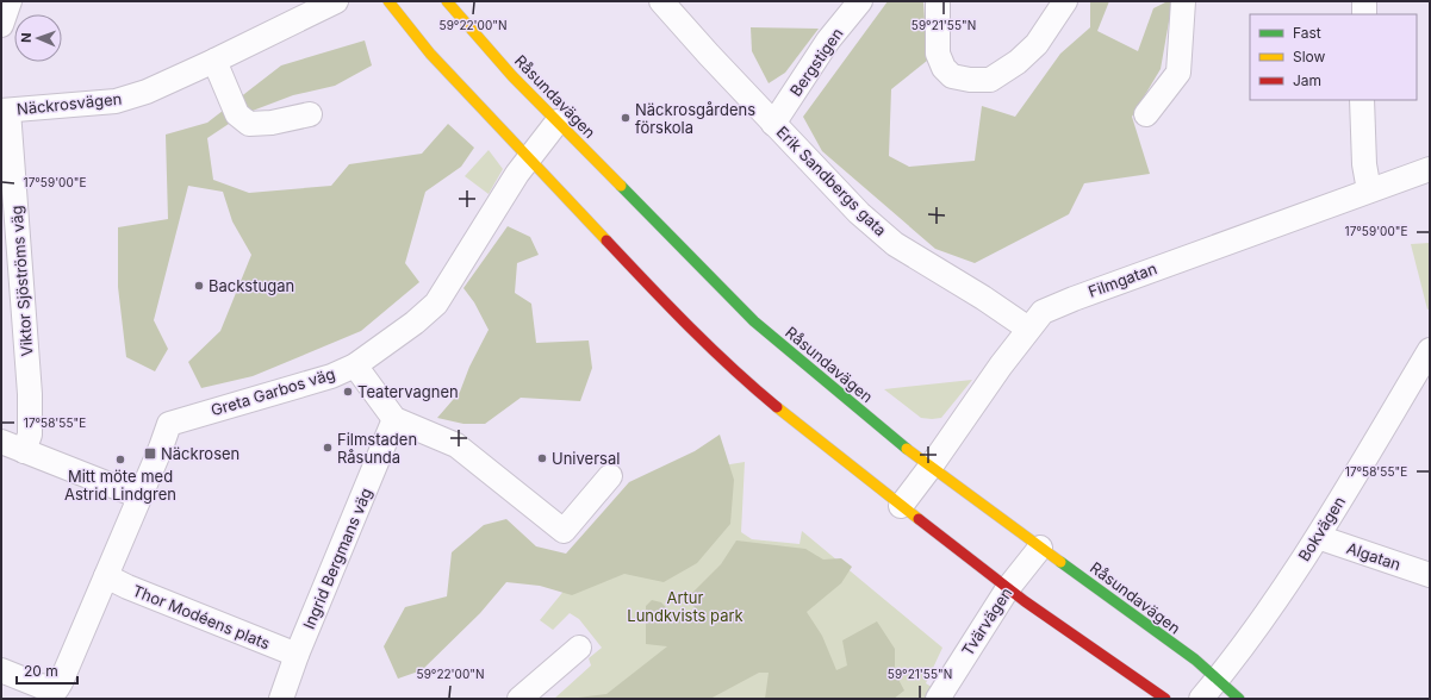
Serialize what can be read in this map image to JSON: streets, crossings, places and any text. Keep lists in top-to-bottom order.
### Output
{
  "streets": {
    "street": [
      "Bergstigen",
      "Råsundavägen",
      "Näckrosvägen",
      "Erik Sandbergs gata",
      "Filmgatan",
      "Viktor Sjöströms väg",
      "Greta Garbos väg",
      "Bokvägen",
      "Algatan",
      "Ingrid Bergmans väg",
      "Thor Modéens plats",
      "Tvärvägen"
    ]
  },
  "crossings": [
    ["Bergstigen", "Erik Sandbergs gata"],
    ["Råsundavägen", "Filmgatan"],
    ["Råsundavägen", "Greta Garbos väg"],
    ["Råsundavägen", "Bokvägen"],
    ["Råsundavägen", "Tvärvägen"],
    ["Näckrosvägen", "Viktor Sjöströms väg"],
    ["Erik Sandbergs gata", "Filmgatan"],
    ["Greta Garbos väg", "Thor Modéens plats"],
    ["Bokvägen", "Algatan"],
    ["Ingrid Bergmans väg", "Thor Modéens plats"]
  ],
  "parks": ["Artur Lundkvists park"],
  "places": {
    "other": [
      "Näckrosgårdens förskola",
      "Backstugan",
      "Teatervagnen",
      "Filmstaden Råsunda",
      "Universal",
      "Mitt möte med Astrid Lindgren"
    ],
    "transit": ["Näckrosen"]
  },
  "legend": ["Fast", "Slow", "Jam"],
  "scale_bar": "20 m",
  "north": "left",
  "coordinates": [
    "59°22'00\"N",
    "59°21'55\"N",
    "17°59'00\"E",
    "17°58'55\"E"
  ]
}
